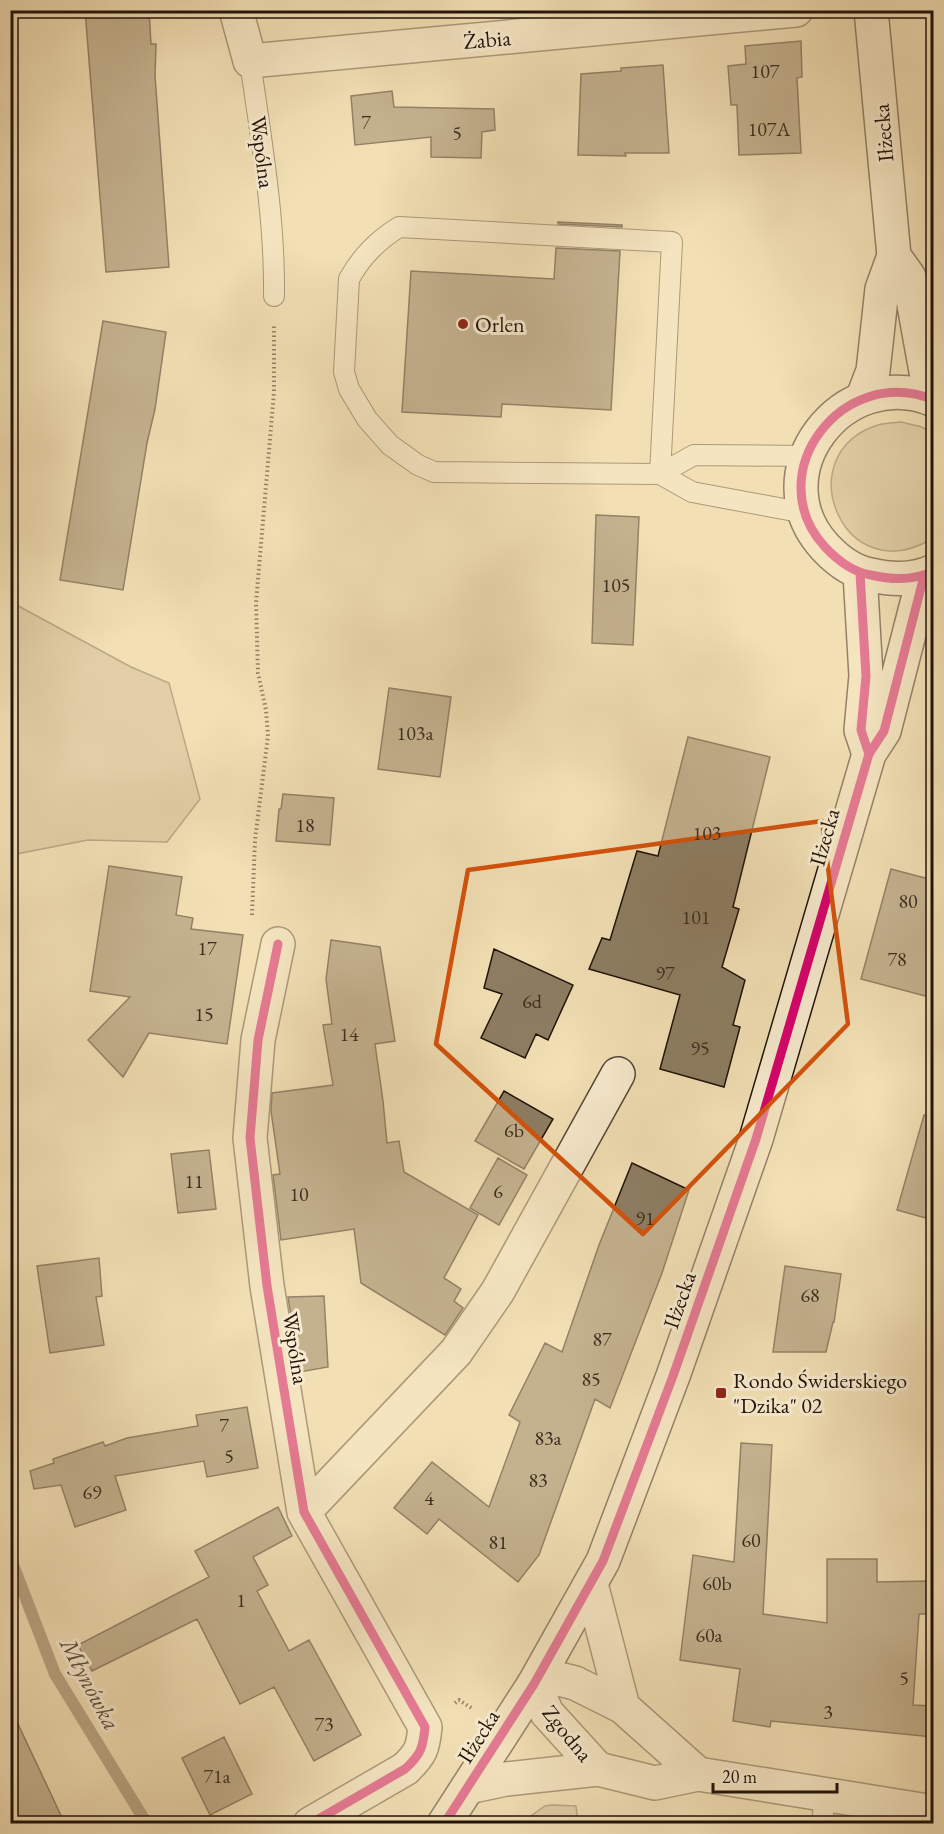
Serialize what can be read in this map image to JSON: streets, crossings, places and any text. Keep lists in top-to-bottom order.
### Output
{
  "streets": {
    "street": [
      "Żabia",
      "Iłżecka",
      "Wspólna",
      "Zgodna"
    ]
  },
  "crossings": [
    ["Żabia", "Wspólna"],
    ["Iłżecka", "Wspólna"],
    ["Iłżecka", "Zgodna"]
  ],
  "water": ["Młynówka"],
  "places": {
    "other": ["Orlen"],
    "transit": ["Rondo Świderskiego \"Dzika\" 02"]
  },
  "house_numbers": [
    "107",
    "7",
    "107A",
    "5",
    "105",
    "103a",
    "18",
    "103",
    "80",
    "101",
    "17",
    "78",
    "97",
    "6d",
    "15",
    "14",
    "95",
    "6b",
    "11",
    "6",
    "10",
    "91",
    "68",
    "87",
    "85",
    "7",
    "83a",
    "5",
    "83",
    "69",
    "4",
    "60",
    "81",
    "60b",
    "1",
    "60a",
    "5",
    "3",
    "73",
    "71a"
  ],
  "scale_bar": "20 m"
}
